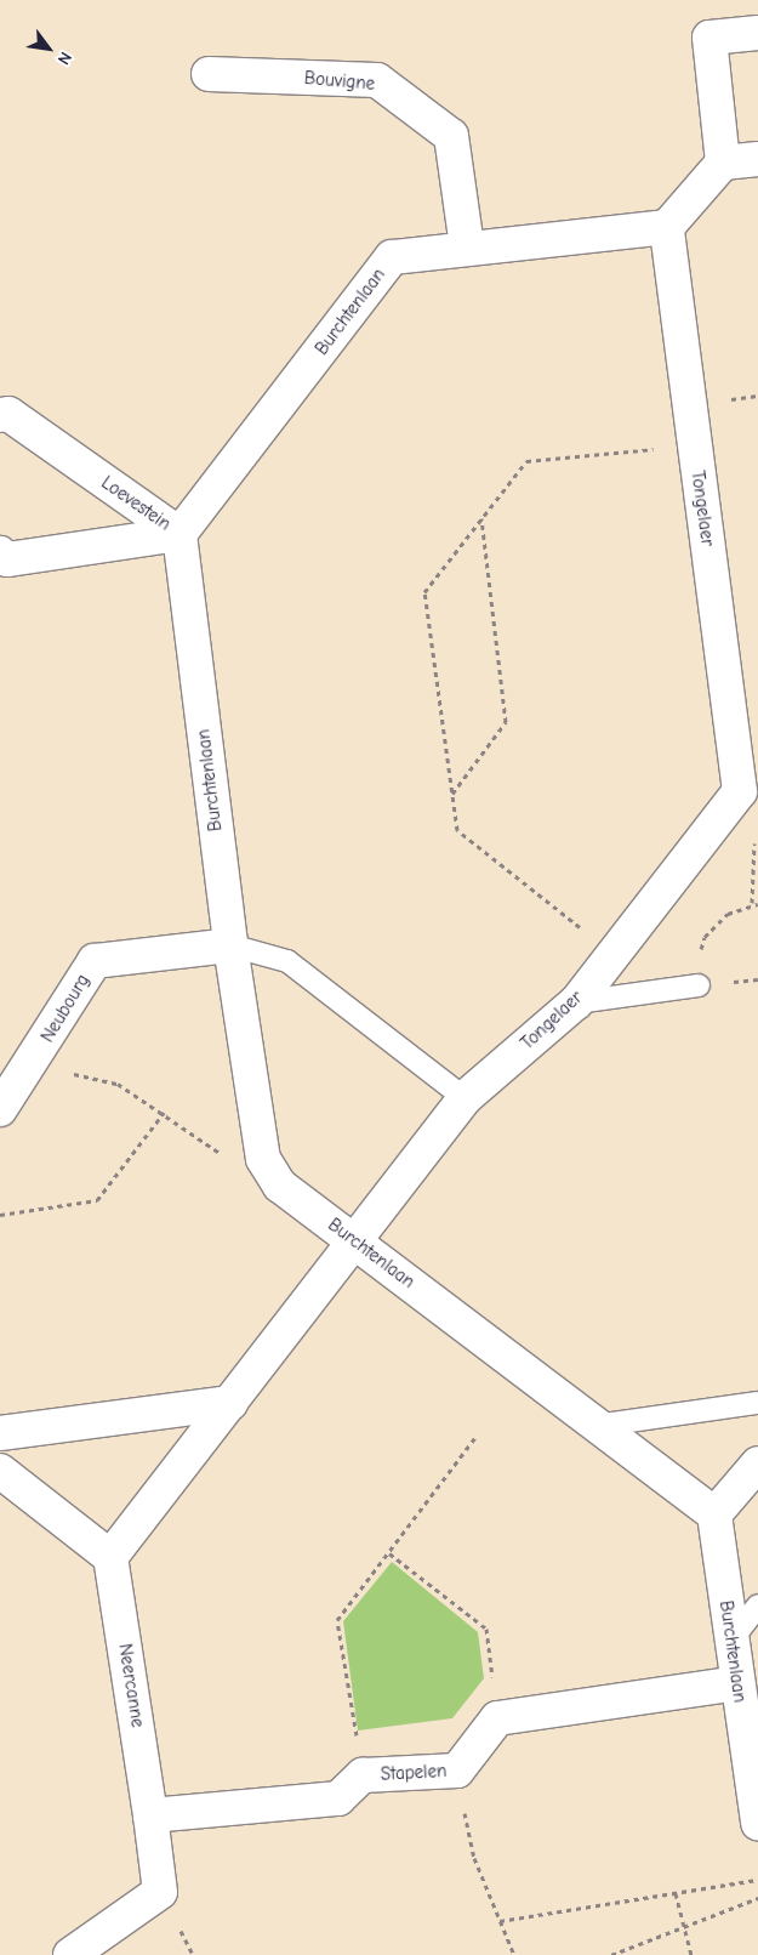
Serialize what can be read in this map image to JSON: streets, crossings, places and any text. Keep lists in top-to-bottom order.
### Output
{
  "streets": {
    "street": [
      "Bouvigne",
      "Burchtenlaan",
      "Loevestein",
      "Tongelaer",
      "Neubourg",
      "Neercanne",
      "Stapelen"
    ]
  },
  "crossings": [
    ["Bouvigne", "Burchtenlaan"],
    ["Burchtenlaan", "Loevestein"],
    ["Burchtenlaan", "Tongelaer"],
    ["Burchtenlaan", "Neubourg"],
    ["Neercanne", "Stapelen"]
  ],
  "north": "bottom right"
}
